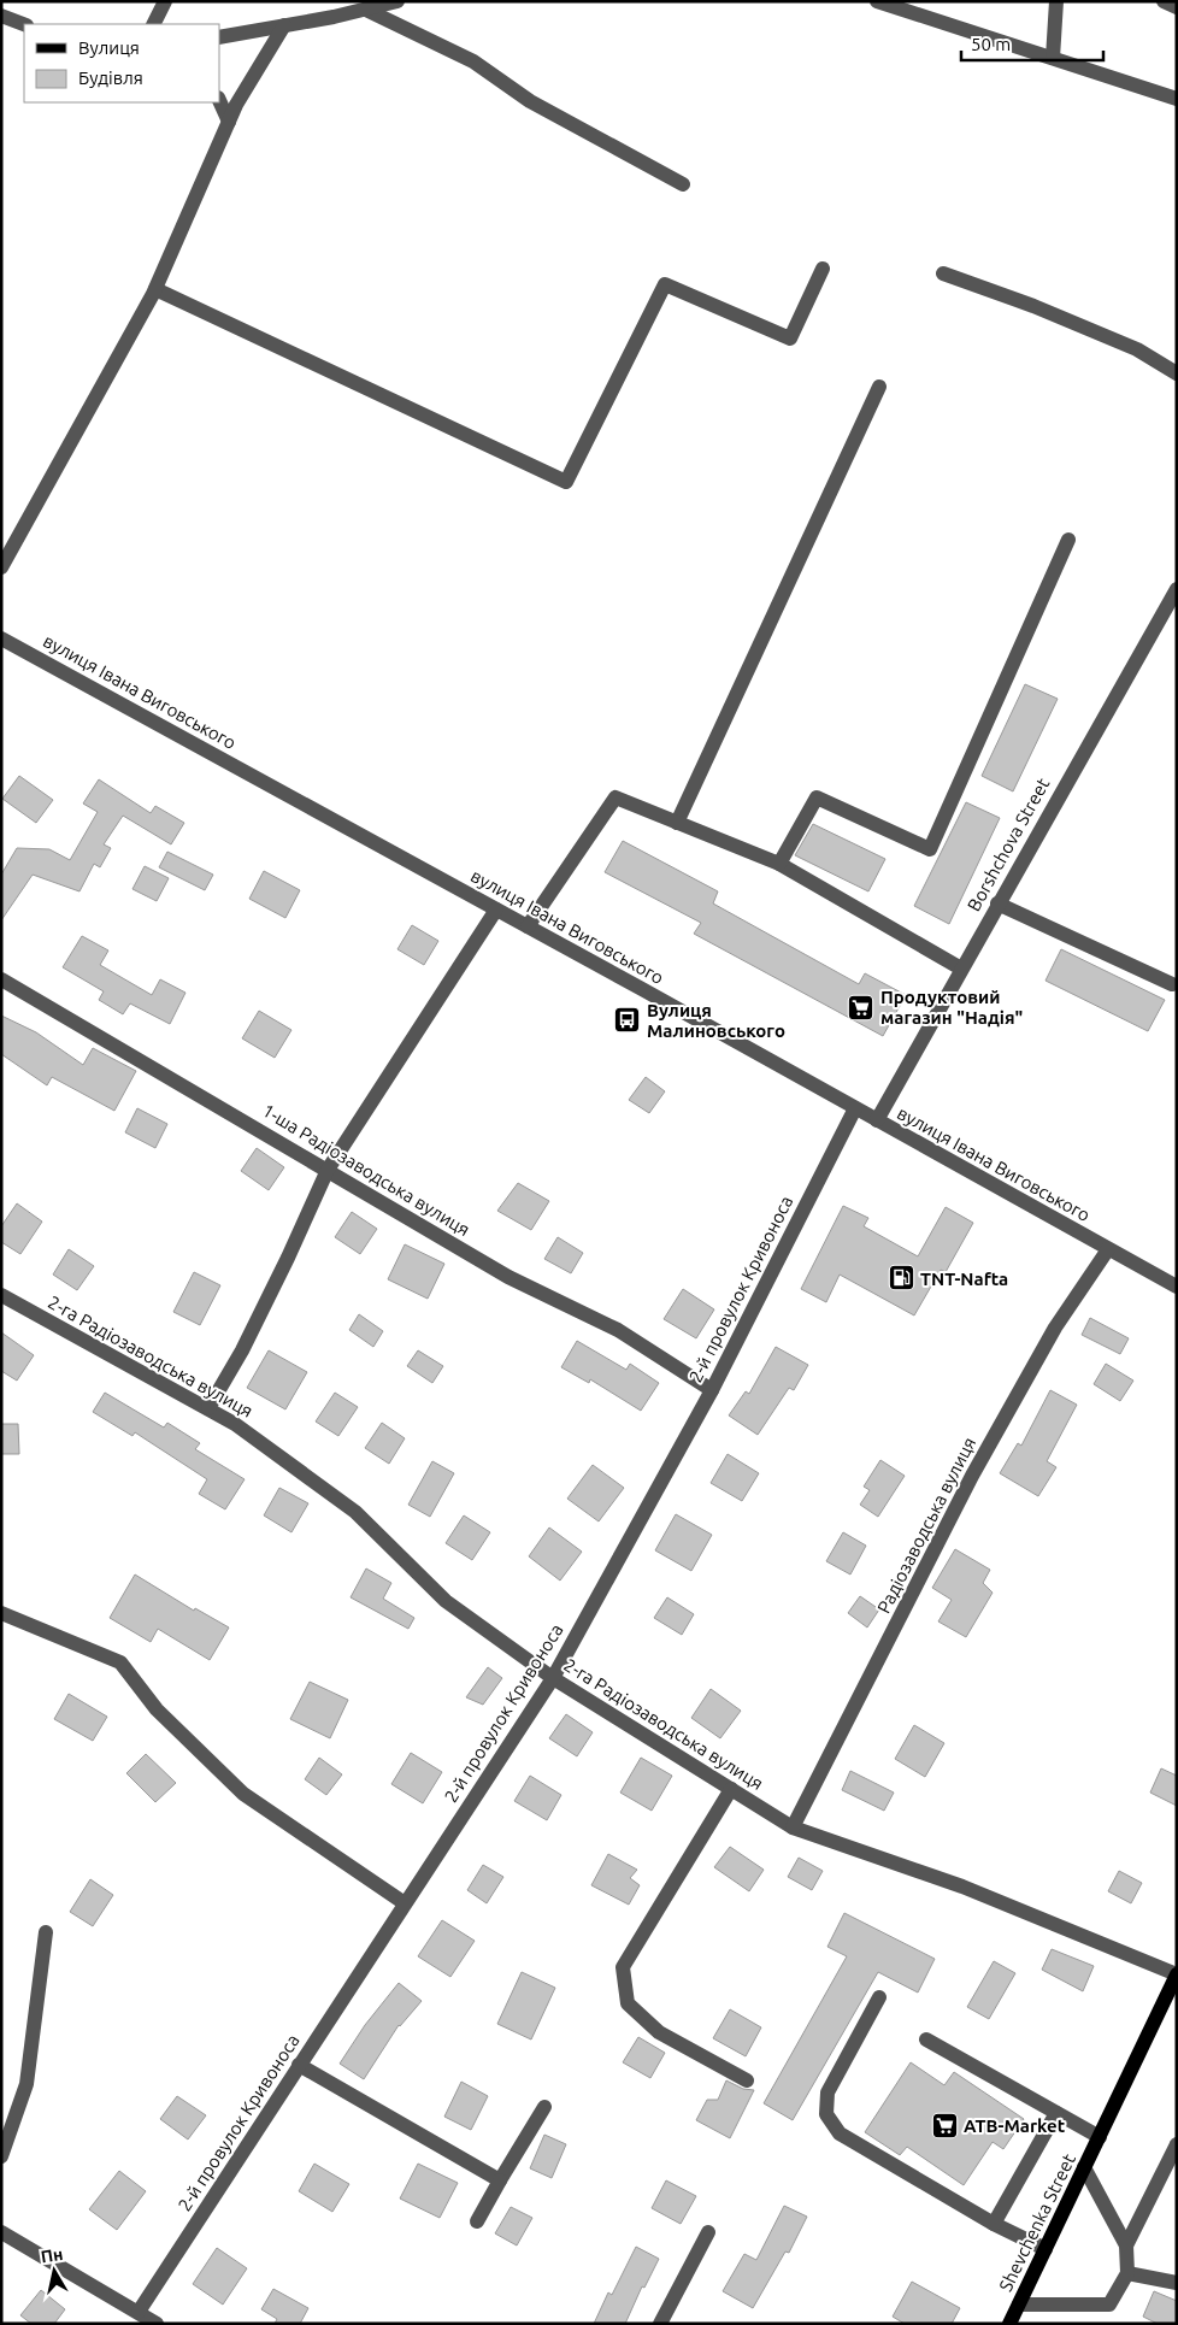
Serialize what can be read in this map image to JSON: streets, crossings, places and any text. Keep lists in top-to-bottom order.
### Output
{
  "streets": {
    "main road": ["Shevchenka Street"],
    "street": [
      "вулиця Івана Виговського",
      "Borshchova Street",
      "1-ша Радіозаводська вулиця",
      "2-й провулок Кривоноса",
      "2-га Радіозаводська вулиця",
      "Радіозаводська вулиця"
    ]
  },
  "crossings": [
    ["вулиця Івана Виговського", "Borshchova Street"],
    ["вулиця Івана Виговського", "2-й провулок Кривоноса"],
    ["вулиця Івана Виговського", "Радіозаводська вулиця"],
    ["1-ша Радіозаводська вулиця", "2-й провулок Кривоноса"],
    ["2-й провулок Кривоноса", "2-га Радіозаводська вулиця"],
    ["2-га Радіозаводська вулиця", "Радіозаводська вулиця"],
    ["2-га Радіозаводська вулиця", "Shevchenka Street"]
  ],
  "places": {
    "supermarket": ["Продуктовий магазин \"Надія\"", "ATB-Market"],
    "bus stop": ["Вулиця Малиновського"],
    "fuel station": ["TNT-Nafta"]
  },
  "legend": ["Вулиця", "Будівля"],
  "scale_bar": "50 m",
  "north": "top"
}
